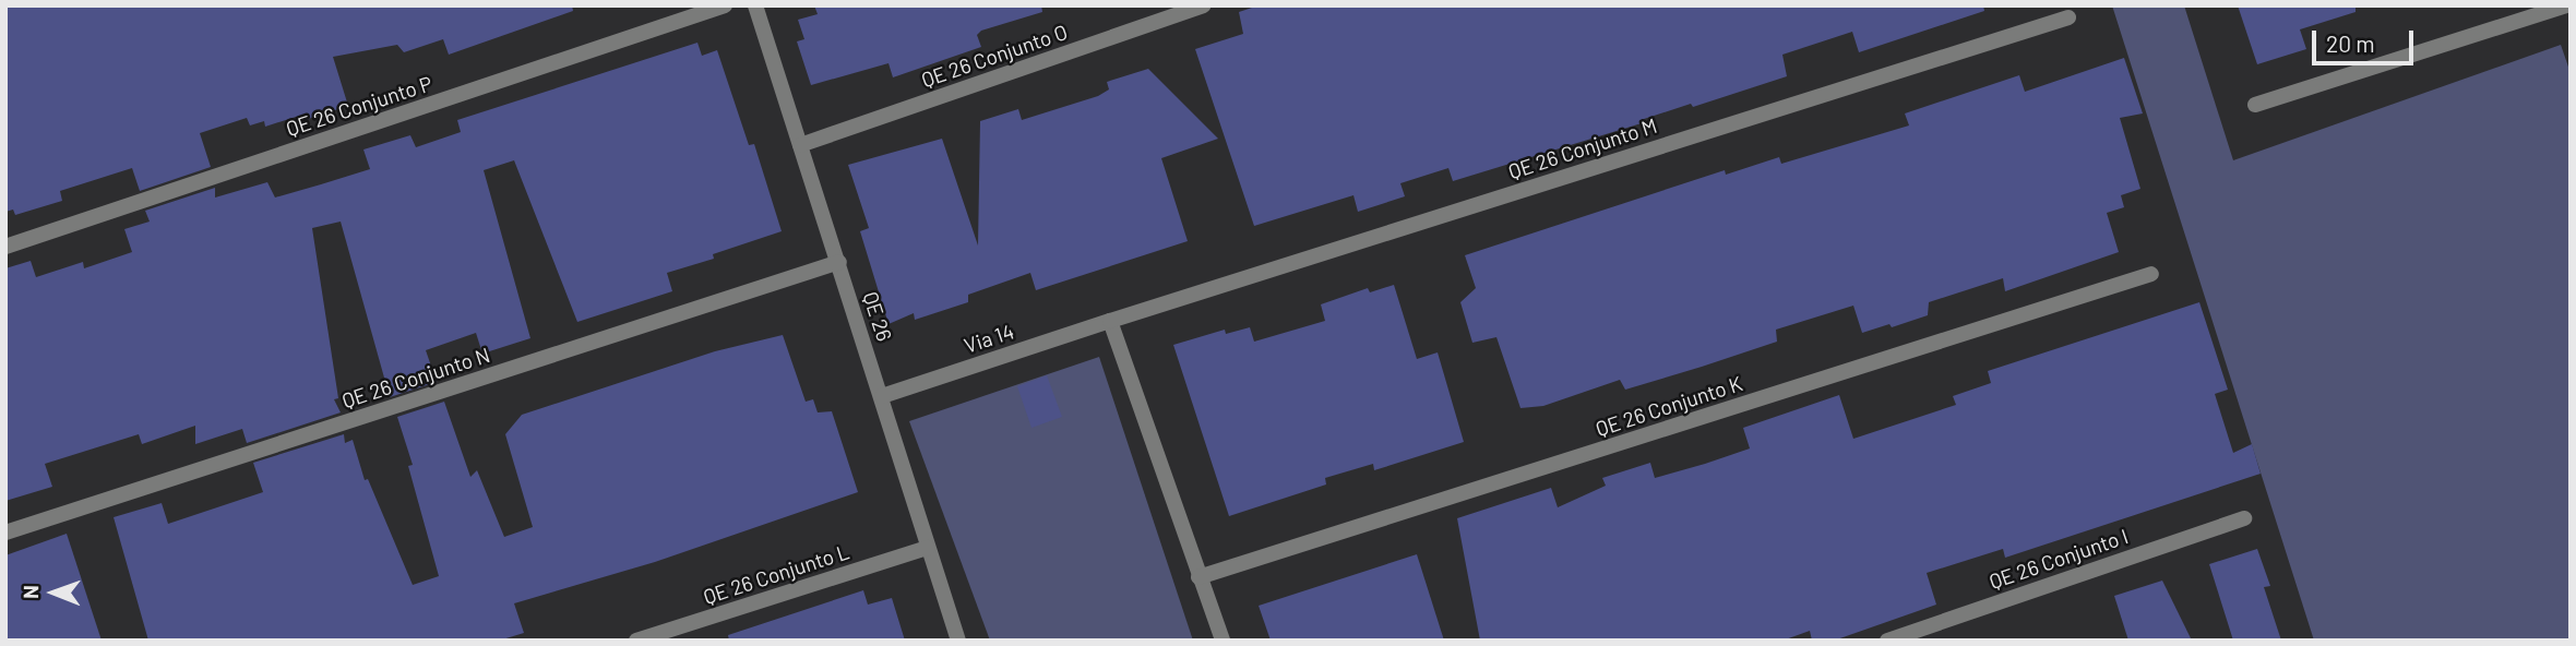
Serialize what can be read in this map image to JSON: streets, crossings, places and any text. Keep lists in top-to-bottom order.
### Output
{
  "streets": {
    "street": [
      "QE 26 Conjunto O",
      "QE 26 Conjunto P",
      "QE 26 Conjunto M",
      "QE 26",
      "Via 14",
      "QE 26 Conjunto N",
      "QE 26 Conjunto K",
      "QE 26 Conjunto I",
      "QE 26 Conjunto L"
    ]
  },
  "crossings": [
    ["QE 26 Conjunto O", "QE 26"],
    ["QE 26 Conjunto M", "Via 14"],
    ["QE 26", "Via 14"],
    ["QE 26", "QE 26 Conjunto N"],
    ["QE 26", "QE 26 Conjunto L"]
  ],
  "scale_bar": "20 m",
  "north": "left"
}
